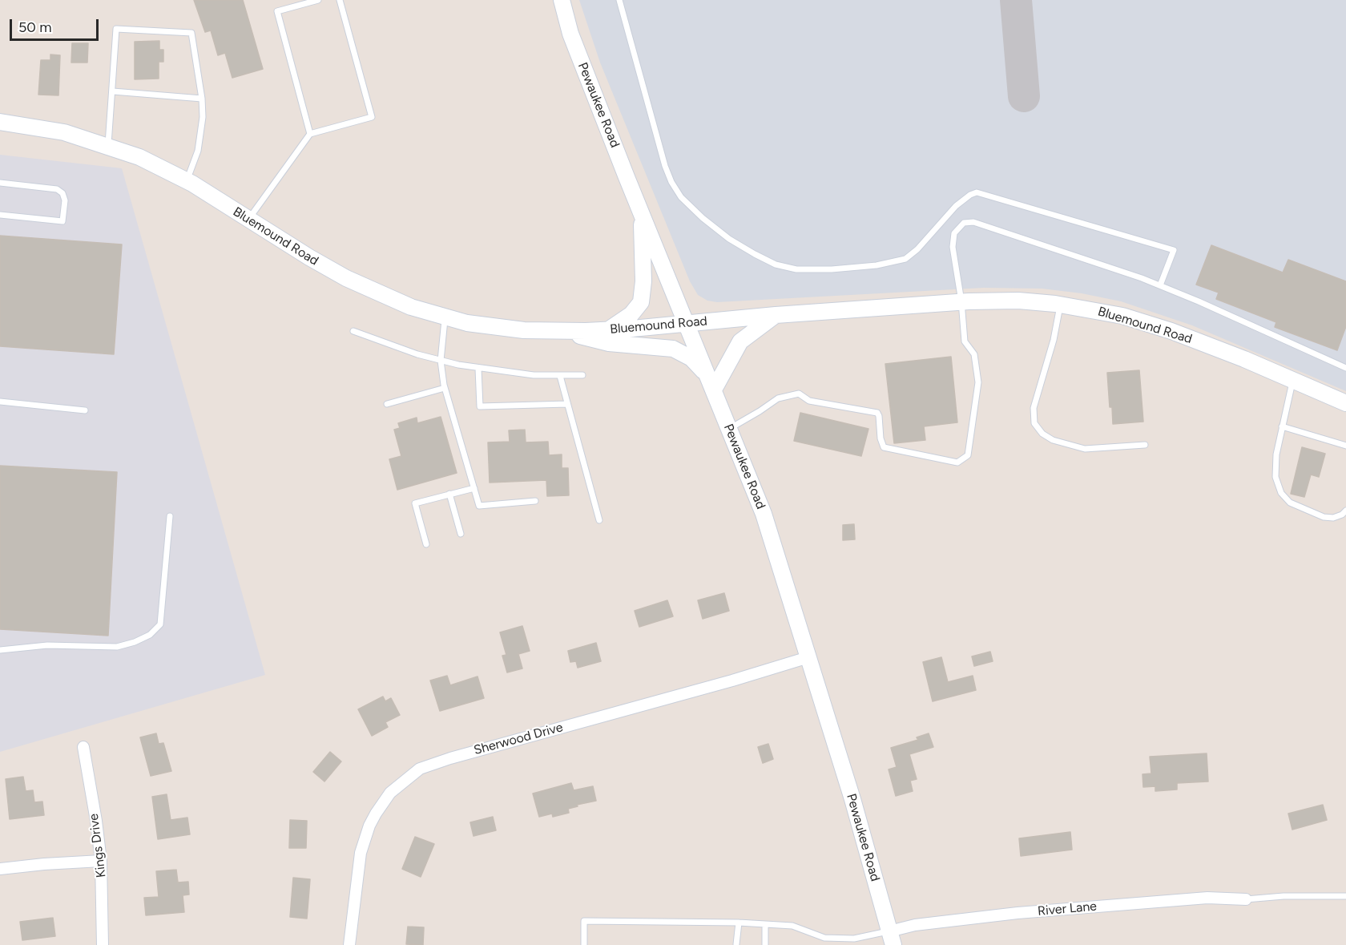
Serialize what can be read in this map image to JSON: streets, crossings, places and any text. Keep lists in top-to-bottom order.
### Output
{
  "streets": {
    "main road": ["Pewaukee Road", "Bluemound Road"],
    "street": ["Sherwood Drive", "Kings Drive", "River Lane"]
  },
  "crossings": [
    ["Pewaukee Road", "Bluemound Road"],
    ["Pewaukee Road", "Sherwood Drive"],
    ["Pewaukee Road", "River Lane"]
  ],
  "scale_bar": "50 m"
}
